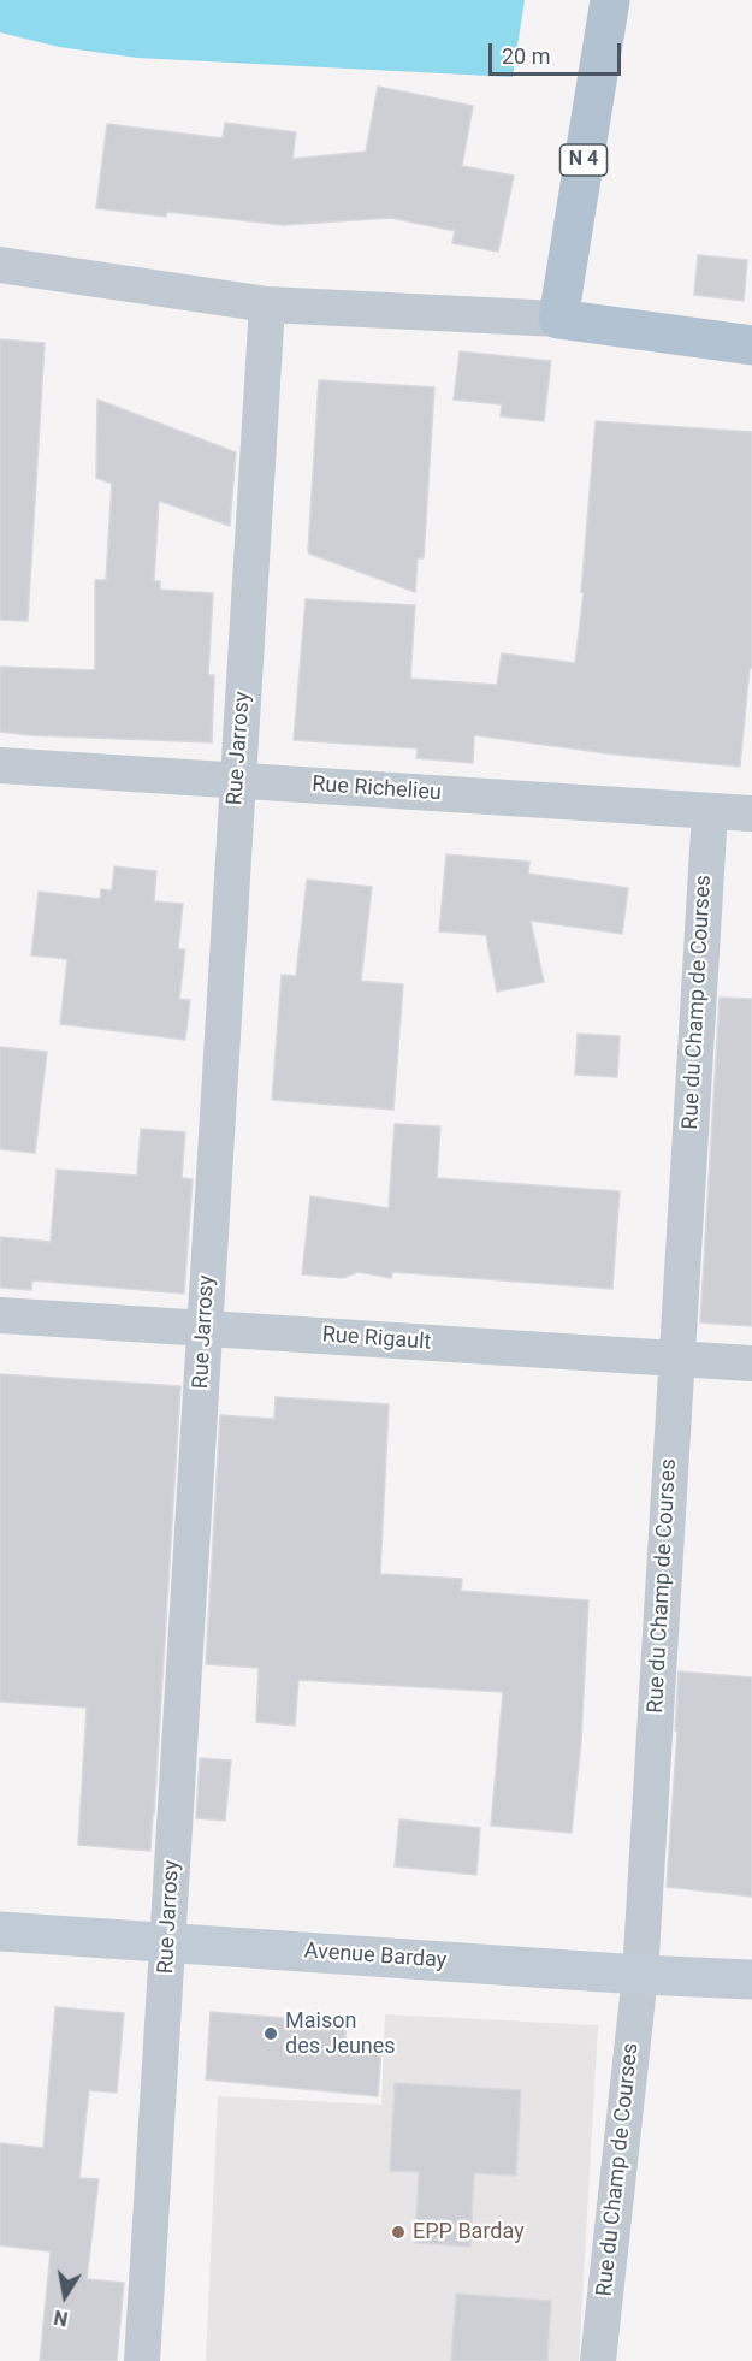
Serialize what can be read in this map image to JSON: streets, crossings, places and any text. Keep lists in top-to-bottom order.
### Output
{
  "streets": {
    "main road": ["N 4", "Avenue Barday"],
    "street": [
      "Rue Jarrosy",
      "Rue Richelieu",
      "Rue du Champ de Courses",
      "Rue Rigault"
    ]
  },
  "crossings": [
    ["Rue Jarrosy", "Rue Richelieu"],
    ["Rue Jarrosy", "Rue Rigault"],
    ["Rue Jarrosy", "Avenue Barday"],
    ["Rue Richelieu", "Rue du Champ de Courses"],
    ["Rue du Champ de Courses", "Rue Rigault"],
    ["Rue du Champ de Courses", "Avenue Barday"]
  ],
  "places": ["Maison des Jeunes", "EPP Barday"],
  "scale_bar": "20 m",
  "north": "bottom"
}
